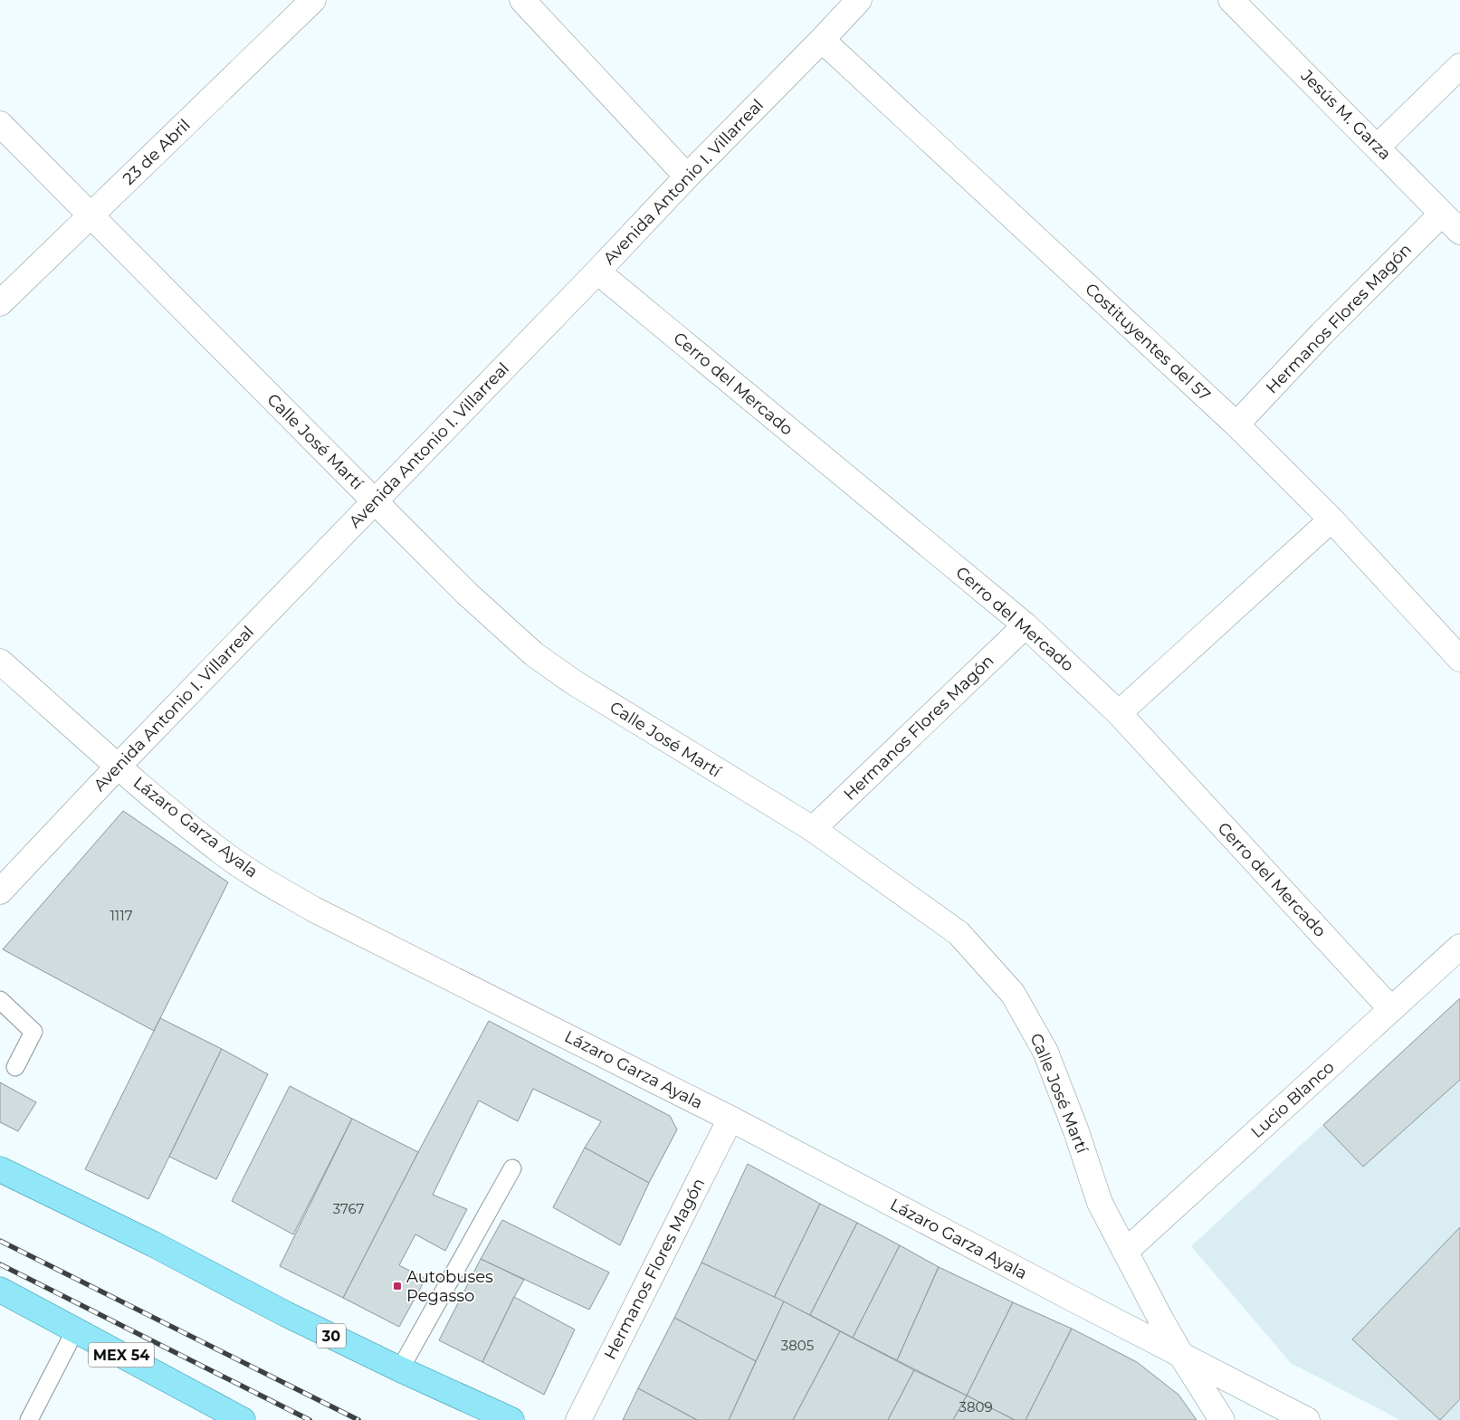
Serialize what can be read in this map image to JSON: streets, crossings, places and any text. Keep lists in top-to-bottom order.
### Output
{
  "streets": {
    "main road": ["30", "MEX 54"],
    "street": [
      "Jesús M. Garza",
      "23 de Abril",
      "Avenida Antonio I. Villarreal",
      "Hermanos Flores Magón",
      "Costituyentes del 57",
      "Cerro del Mercado",
      "Calle José Martí",
      "Lázaro Garza Ayala",
      "Lucio Blanco"
    ]
  },
  "crossings": [
    ["Jesús M. Garza", "Hermanos Flores Magón"],
    ["23 de Abril", "Calle José Martí"],
    ["Avenida Antonio I. Villarreal", "Costituyentes del 57"],
    ["Avenida Antonio I. Villarreal", "Cerro del Mercado"],
    ["Avenida Antonio I. Villarreal", "Calle José Martí"],
    ["Avenida Antonio I. Villarreal", "Lázaro Garza Ayala"],
    ["Hermanos Flores Magón", "Costituyentes del 57"],
    ["Hermanos Flores Magón", "Cerro del Mercado"],
    ["Hermanos Flores Magón", "Calle José Martí"],
    ["Hermanos Flores Magón", "Lázaro Garza Ayala"],
    ["Cerro del Mercado", "Lucio Blanco"],
    ["Calle José Martí", "Lázaro Garza Ayala"],
    ["Calle José Martí", "Lucio Blanco"]
  ],
  "places": {
    "transit": ["Autobuses Pegasso"]
  },
  "house_numbers": [
    "1117",
    "3767",
    "3805",
    "3809"
  ]
}
